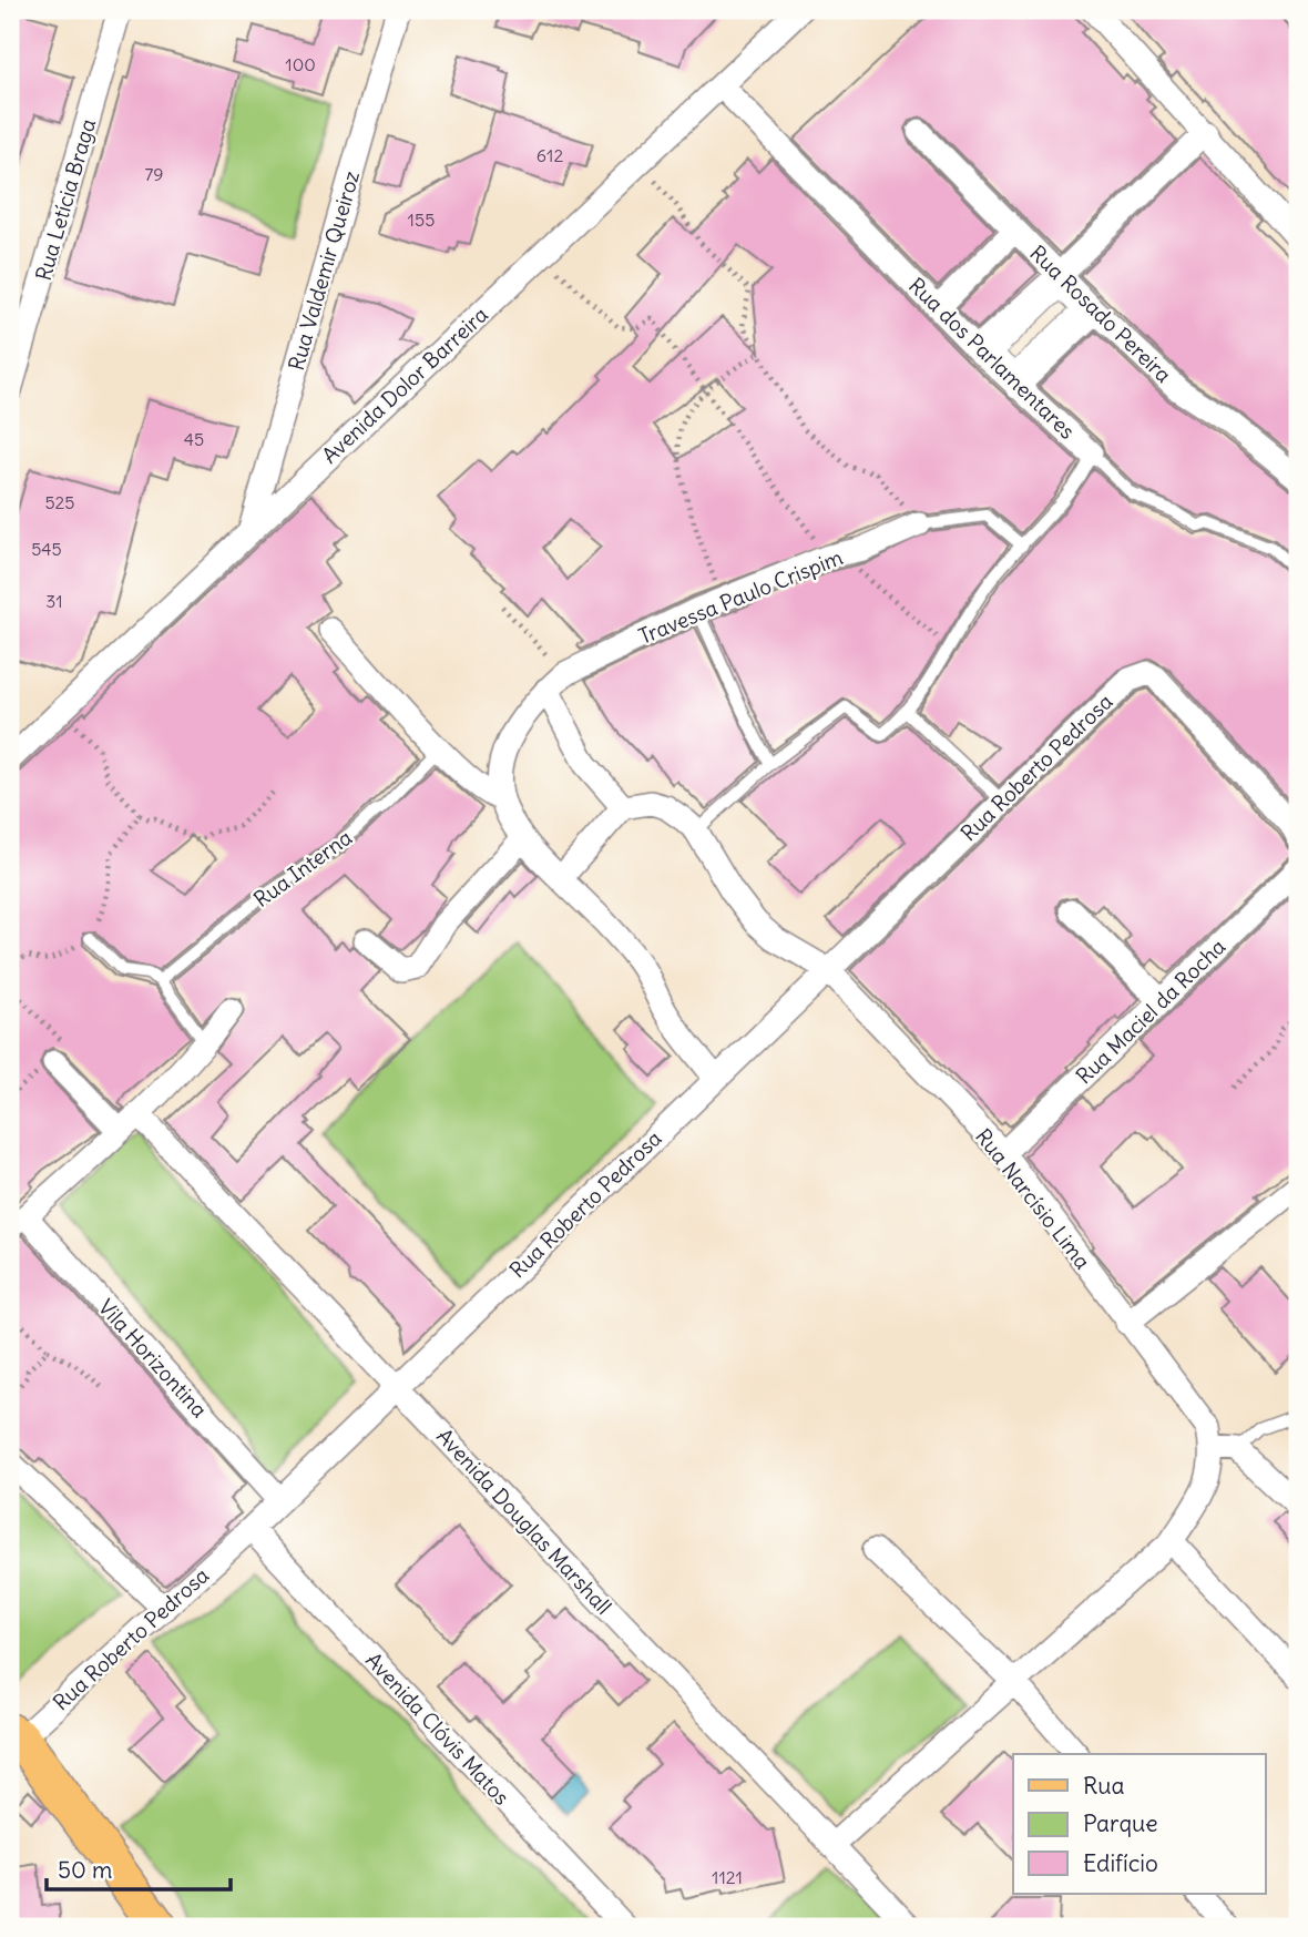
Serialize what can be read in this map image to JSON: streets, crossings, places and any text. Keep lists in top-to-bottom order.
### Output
{
  "streets": {
    "street": [
      "Rua Letícia Braga",
      "Rua Valdemir Queiroz",
      "Rua Rosado Pereira",
      "Rua dos Parlamentares",
      "Avenida Dolor Barreira",
      "Travessa Paulo Crispim",
      "Rua Roberto Pedrosa",
      "Rua Maciel da Rocha",
      "Rua Narcísio Lima",
      "Vila Horizontina",
      "Avenida Douglas Marshall",
      "Avenida Clóvis Matos"
    ],
    "lane": ["Rua Interna"]
  },
  "crossings": [
    ["Rua Valdemir Queiroz", "Avenida Dolor Barreira"],
    ["Rua dos Parlamentares", "Avenida Dolor Barreira"],
    ["Rua Roberto Pedrosa", "Rua Narcísio Lima"],
    ["Rua Roberto Pedrosa", "Vila Horizontina"],
    ["Rua Roberto Pedrosa", "Avenida Douglas Marshall"],
    ["Rua Roberto Pedrosa", "Avenida Clóvis Matos"],
    ["Rua Maciel da Rocha", "Rua Narcísio Lima"]
  ],
  "house_numbers": [
    "100",
    "612",
    "79",
    "155",
    "45",
    "525",
    "545",
    "31",
    "1121"
  ],
  "legend": ["Rua", "Parque", "Edifício"],
  "scale_bar": "50 m"
}
